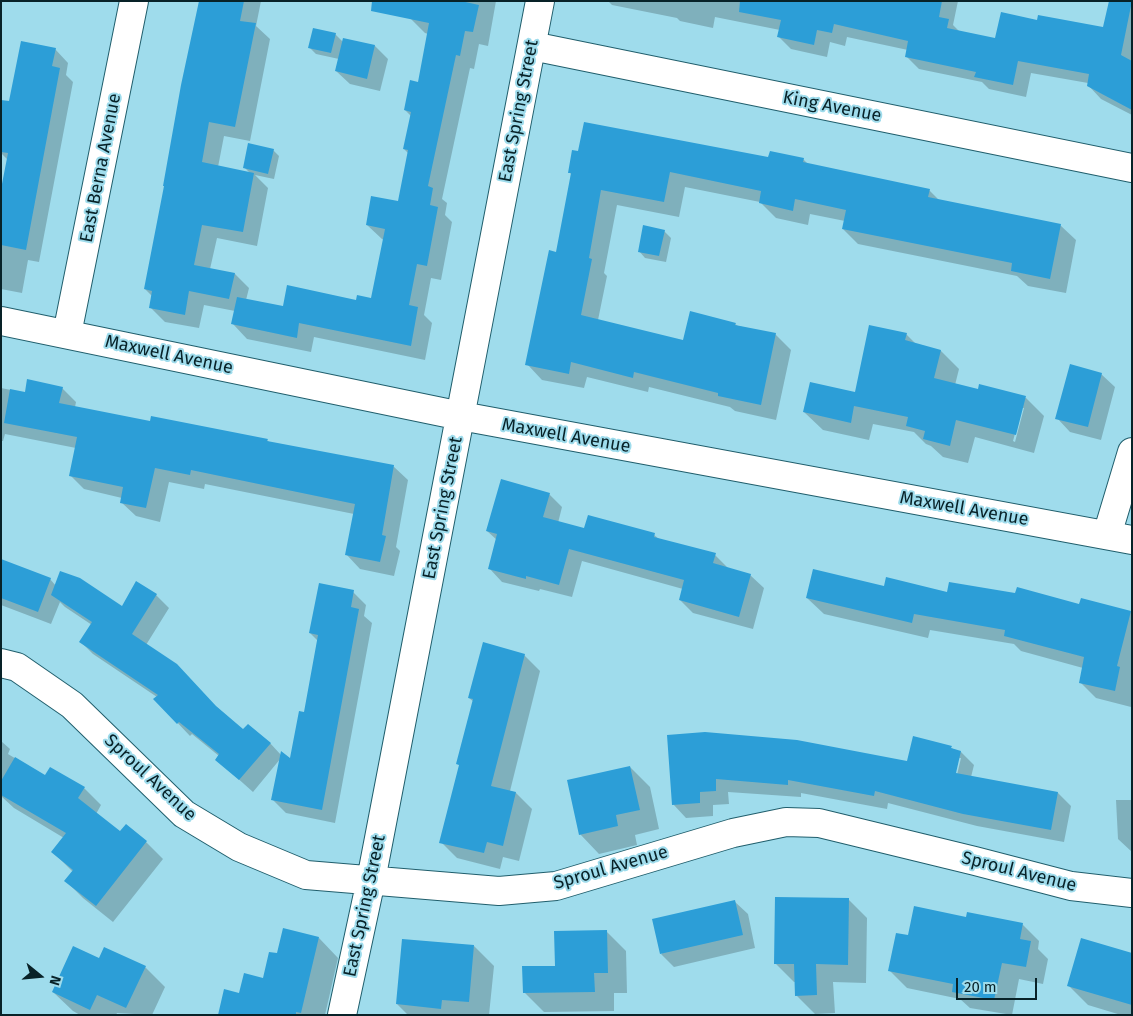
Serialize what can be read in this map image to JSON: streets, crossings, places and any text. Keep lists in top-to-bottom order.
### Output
{
  "streets": {
    "street": [
      "King Avenue",
      "East Spring Street",
      "East Berna Avenue",
      "Maxwell Avenue",
      "Sproul Avenue"
    ]
  },
  "crossings": [
    ["King Avenue", "East Spring Street"],
    ["East Spring Street", "Maxwell Avenue"],
    ["East Spring Street", "Sproul Avenue"],
    ["East Berna Avenue", "Maxwell Avenue"]
  ],
  "scale_bar": "20 m",
  "north": "right"
}
